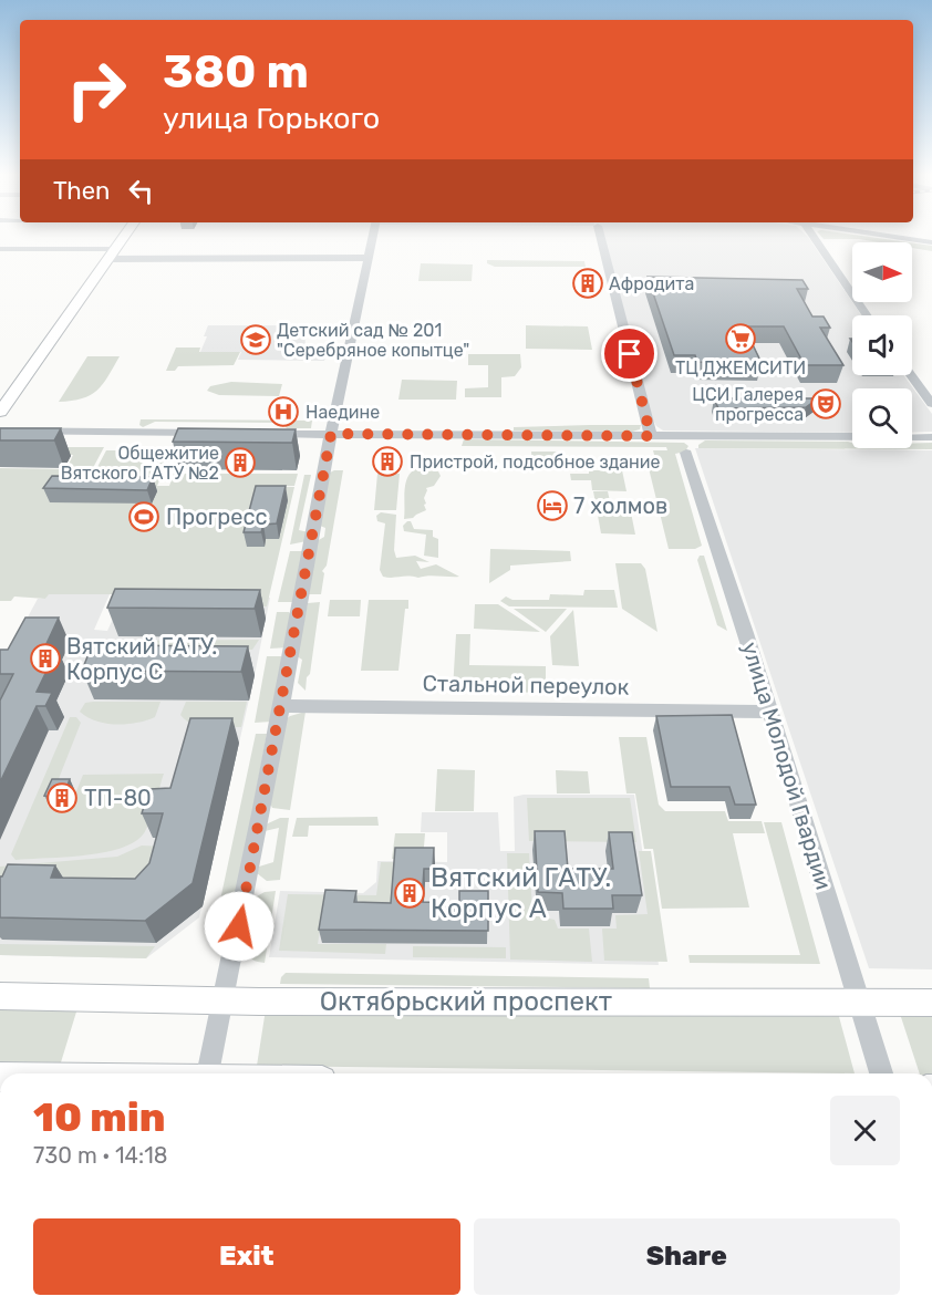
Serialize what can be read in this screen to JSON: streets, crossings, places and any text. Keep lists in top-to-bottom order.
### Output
{
  "streets": {
    "main road": ["Октябрьский проспект"],
    "street": ["Стальной переулок", "улица Молодой Гвардии"]
  },
  "crossings": [
    ["Стальной переулок", "улица Молодой Гвардии"],
    ["улица Молодой Гвардии", "Октябрьский проспект"]
  ],
  "places": {
    "building": [
      "Афродита",
      "Пристрой, подсобное здание",
      "Общежитие Вятского ГАТУ №2",
      "Вятский ГАТУ. Корпус С",
      "ТП-80",
      "Вятский ГАТУ. Корпус А"
    ],
    "supermarket": ["ТЦ ДЖЕМСИТИ"],
    "school or university": ["Детский сад № 201 \"Серебряное копытце\""],
    "theatre": ["ЦСИ Галерея прогресса"],
    "hospital": ["Наедине"],
    "hotel": ["7 холмов"],
    "sports": ["Прогресс"]
  },
  "north": "right",
  "page": {
    "turn": ["380 m", "улица Горького"],
    "then": "Then",
    "heading": ["10 min", "730 m · 14:18"],
    "buttons": ["Exit", "Share"]
  }
}
